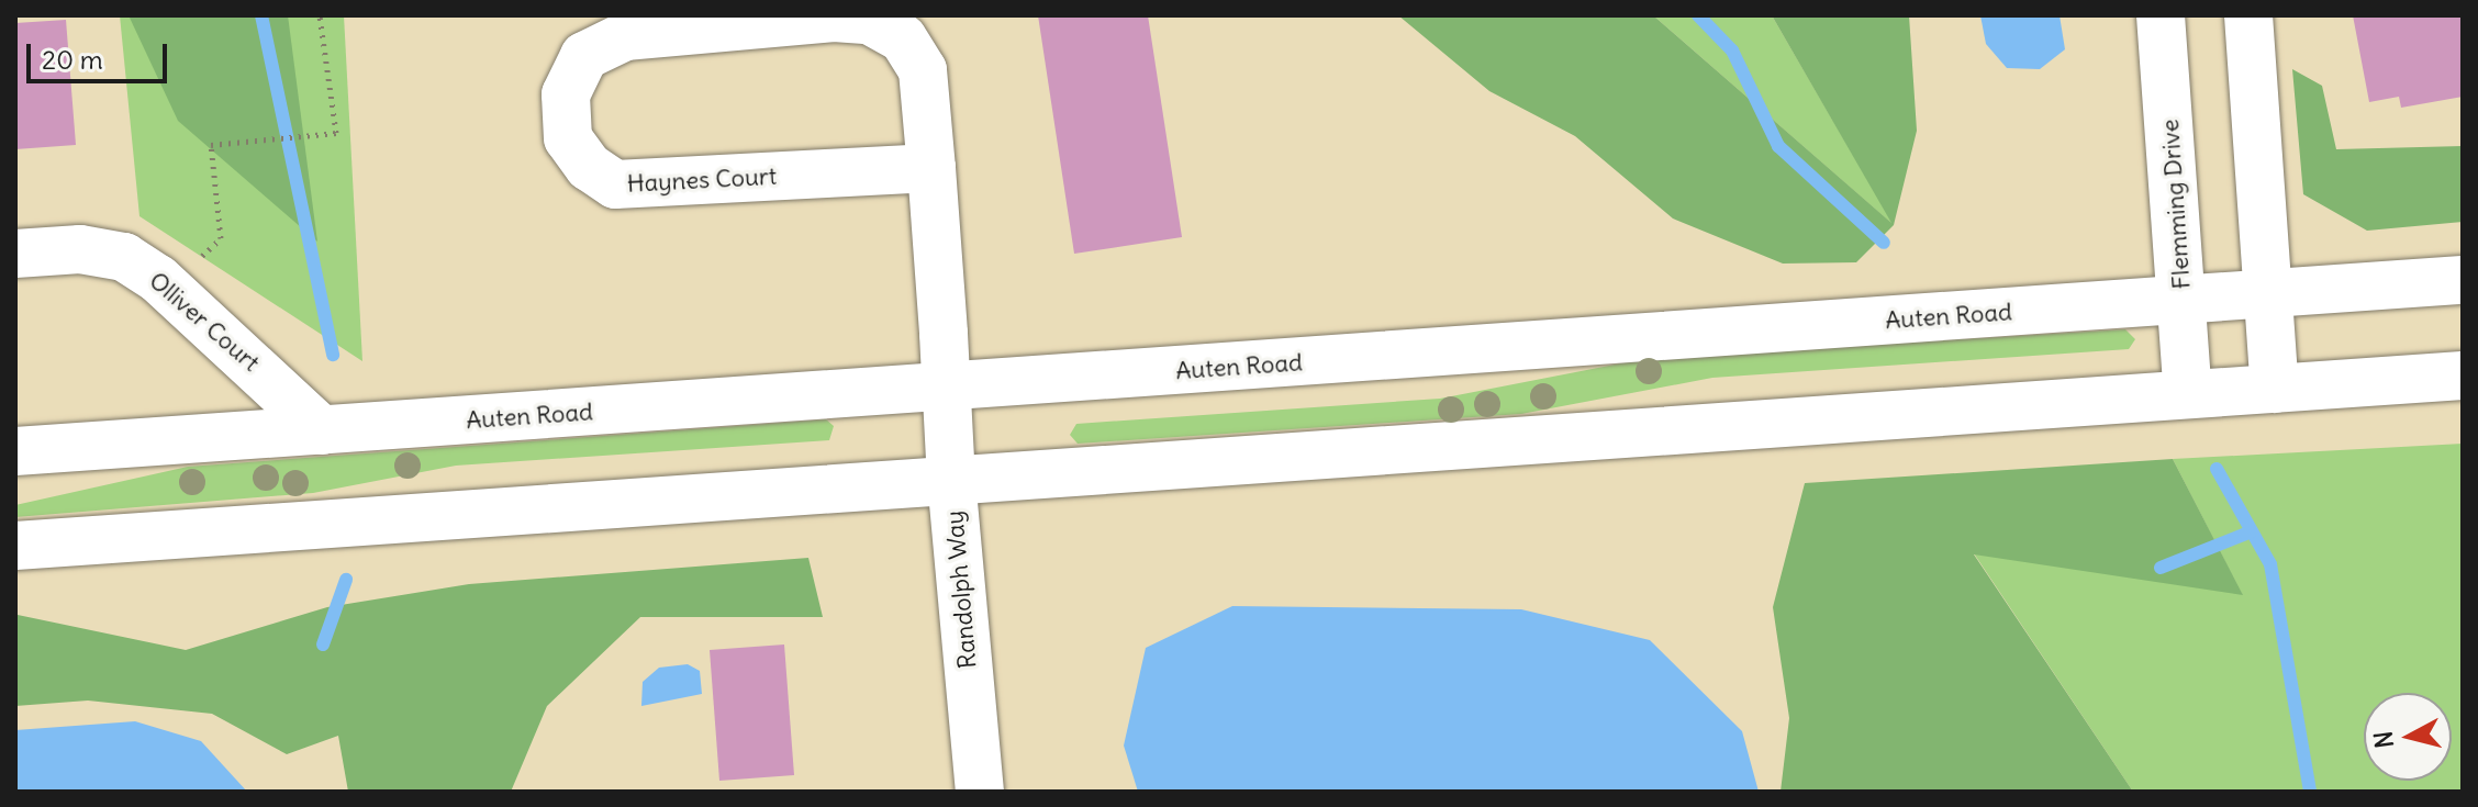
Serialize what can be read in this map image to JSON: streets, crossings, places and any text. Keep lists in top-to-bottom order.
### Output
{
  "streets": {
    "street": [
      "Haynes Court",
      "Flemming Drive",
      "Auten Road",
      "Olliver Court",
      "Randolph Way"
    ]
  },
  "crossings": [
    ["Haynes Court", "Auten Road"],
    ["Haynes Court", "Randolph Way"],
    ["Flemming Drive", "Auten Road"],
    ["Auten Road", "Olliver Court"],
    ["Auten Road", "Randolph Way"]
  ],
  "scale_bar": "20 m",
  "north": "left"
}
